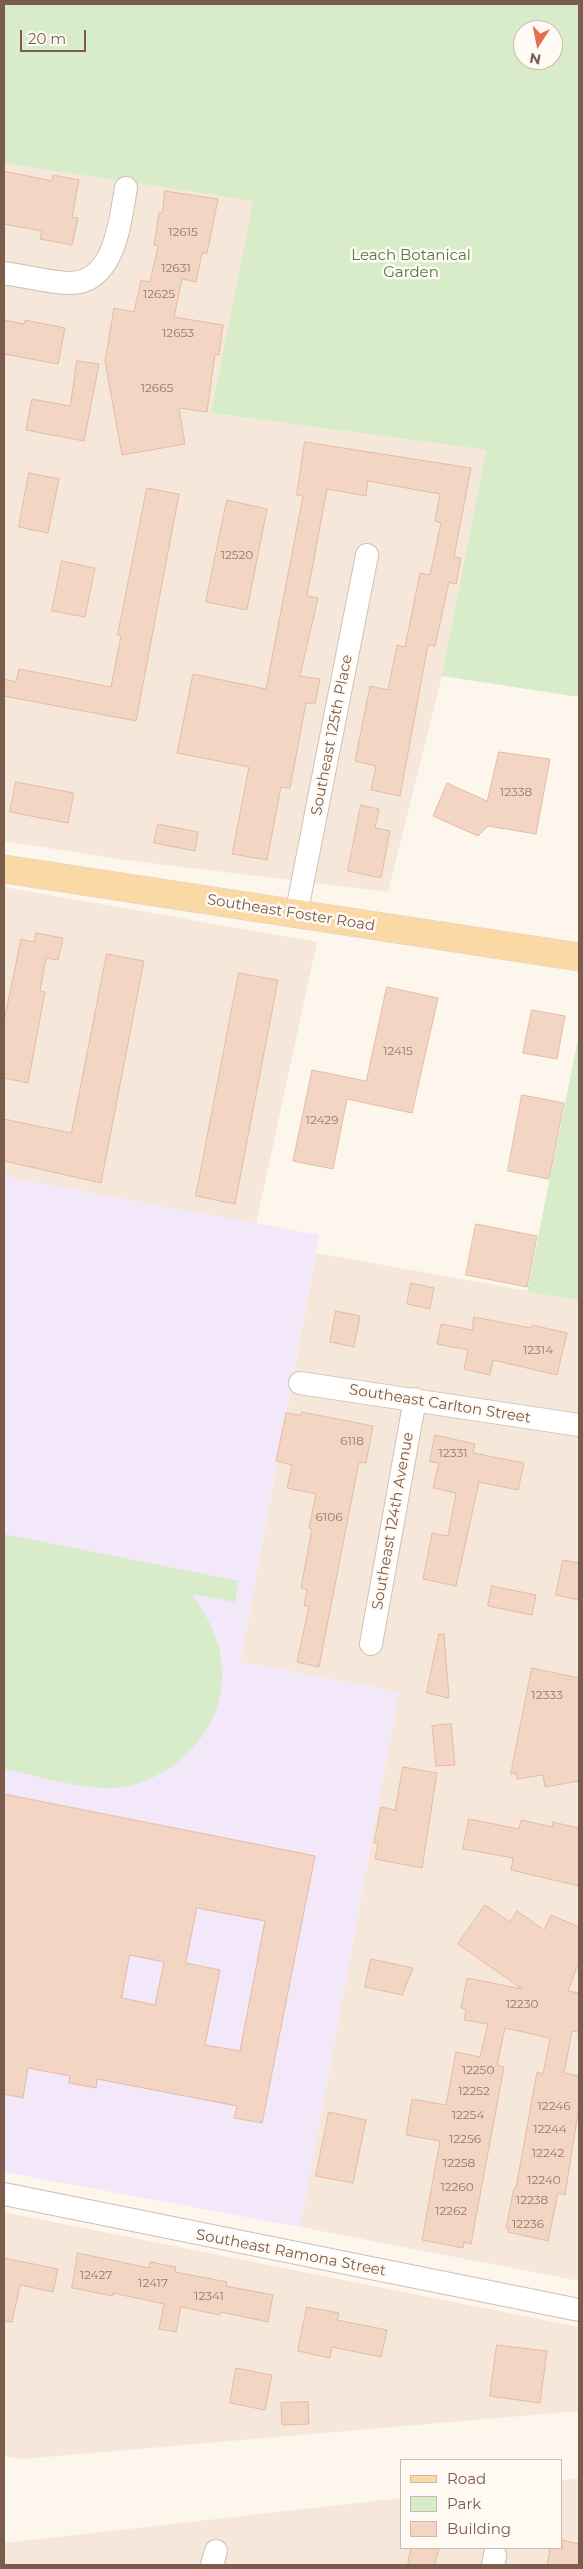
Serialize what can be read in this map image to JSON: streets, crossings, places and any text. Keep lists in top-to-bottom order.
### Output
{
  "streets": {
    "main road": ["Southeast Foster Road"],
    "street": [
      "Southeast 125th Place",
      "Southeast Carlton Street",
      "Southeast 124th Avenue",
      "Southeast Ramona Street"
    ]
  },
  "crossings": [
    ["Southeast 125th Place", "Southeast Foster Road"],
    ["Southeast Carlton Street", "Southeast 124th Avenue"]
  ],
  "parks": ["Leach Botanical Garden"],
  "house_numbers": [
    "12615",
    "12631",
    "12625",
    "12653",
    "12665",
    "12520",
    "12338",
    "12415",
    "12429",
    "12314",
    "6118",
    "12331",
    "6106",
    "12333",
    "12230",
    "12250",
    "12252",
    "12246",
    "12254",
    "12244",
    "12256",
    "12242",
    "12258",
    "12240",
    "12260",
    "12238",
    "12262",
    "12236",
    "12427",
    "12417",
    "12341"
  ],
  "legend": ["Road", "Park", "Building"],
  "scale_bar": "20 m",
  "north": "bottom"
}
